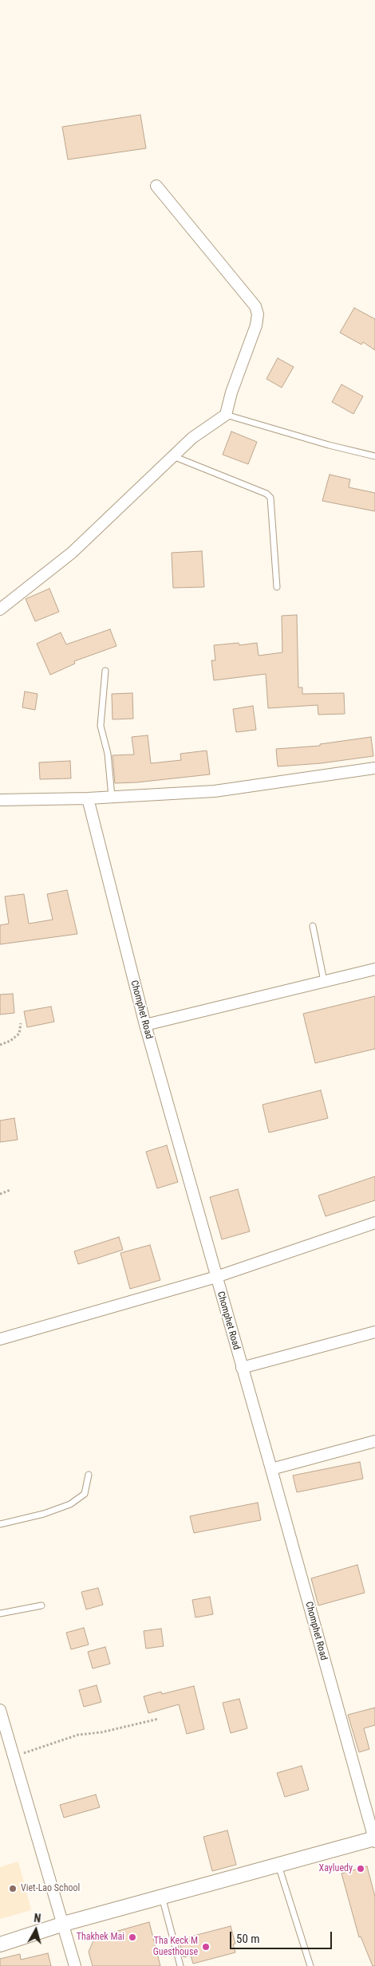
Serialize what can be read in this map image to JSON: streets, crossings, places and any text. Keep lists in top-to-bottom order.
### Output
{
  "streets": {
    "street": ["Chomphet Road"]
  },
  "places": [
    "Xayluedy",
    "Viet-Lao School",
    "Thakhek Mai",
    "Tha Keck M Guesthouse"
  ],
  "scale_bar": "50 m",
  "north": "top"
}
